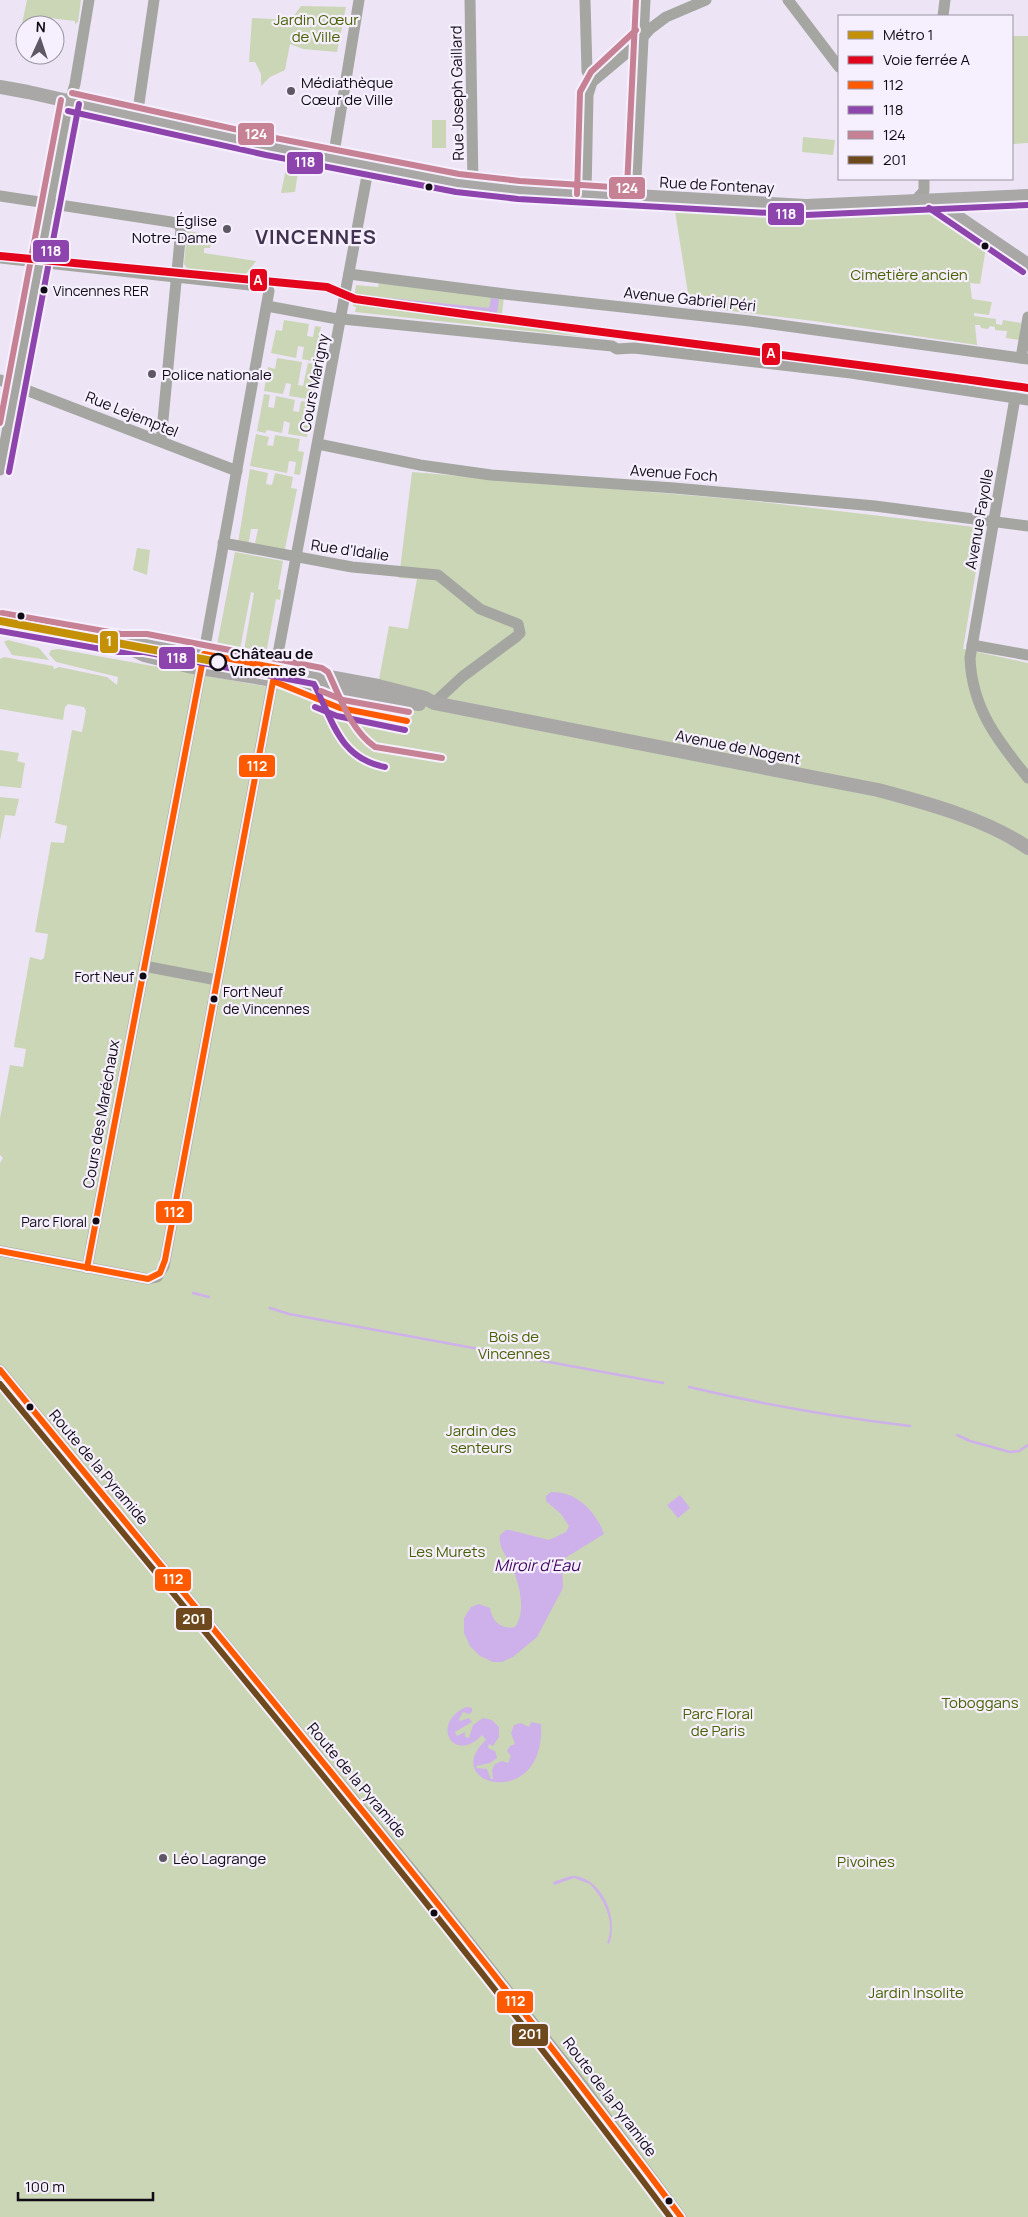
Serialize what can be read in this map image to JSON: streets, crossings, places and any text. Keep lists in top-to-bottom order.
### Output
{
  "streets": {
    "main road": ["Rue de Fontenay", "Avenue de Nogent"],
    "street": [
      "Rue Joseph Gaillard",
      "Avenue Gabriel Péri",
      "Cours Marigny",
      "Rue Lejemptel",
      "Avenue Foch",
      "Avenue Fayolle",
      "Rue d'Idalie",
      "Cours des Maréchaux",
      "Route de la Pyramide"
    ]
  },
  "crossings": [
    ["Rue Joseph Gaillard", "Rue de Fontenay"],
    ["Cours Marigny", "Avenue Foch"],
    ["Cours Marigny", "Rue d'Idalie"],
    ["Cours Marigny", "Avenue de Nogent"],
    ["Avenue Foch", "Avenue Fayolle"],
    ["Rue d'Idalie", "Avenue de Nogent"]
  ],
  "districts": ["VINCENNES"],
  "water": ["Miroir d'Eau"],
  "parks": [
    "Jardin Cœur de Ville",
    "Cimetière ancien",
    "Bois de Vincennes",
    "Jardin des senteurs",
    "Les Murets",
    "Toboggans",
    "Parc Floral de Paris",
    "Pivoines",
    "Jardin Insolite"
  ],
  "places": [
    "Médiathèque Cœur de Ville",
    "Église Notre-Dame",
    "Vincennes RER",
    "Police nationale",
    "Château de Vincennes",
    "Fort Neuf",
    "Fort Neuf de Vincennes",
    "Parc Floral",
    "Léo Lagrange"
  ],
  "lines": [
    "transit line 124",
    "transit line 118",
    "rail line A",
    "metro line 1",
    "transit line 112",
    "transit line 201"
  ],
  "legend": [
    "Métro 1",
    "Voie ferrée A",
    "112",
    "118",
    "124",
    "201"
  ],
  "scale_bar": "100 m",
  "north": "top"
}
